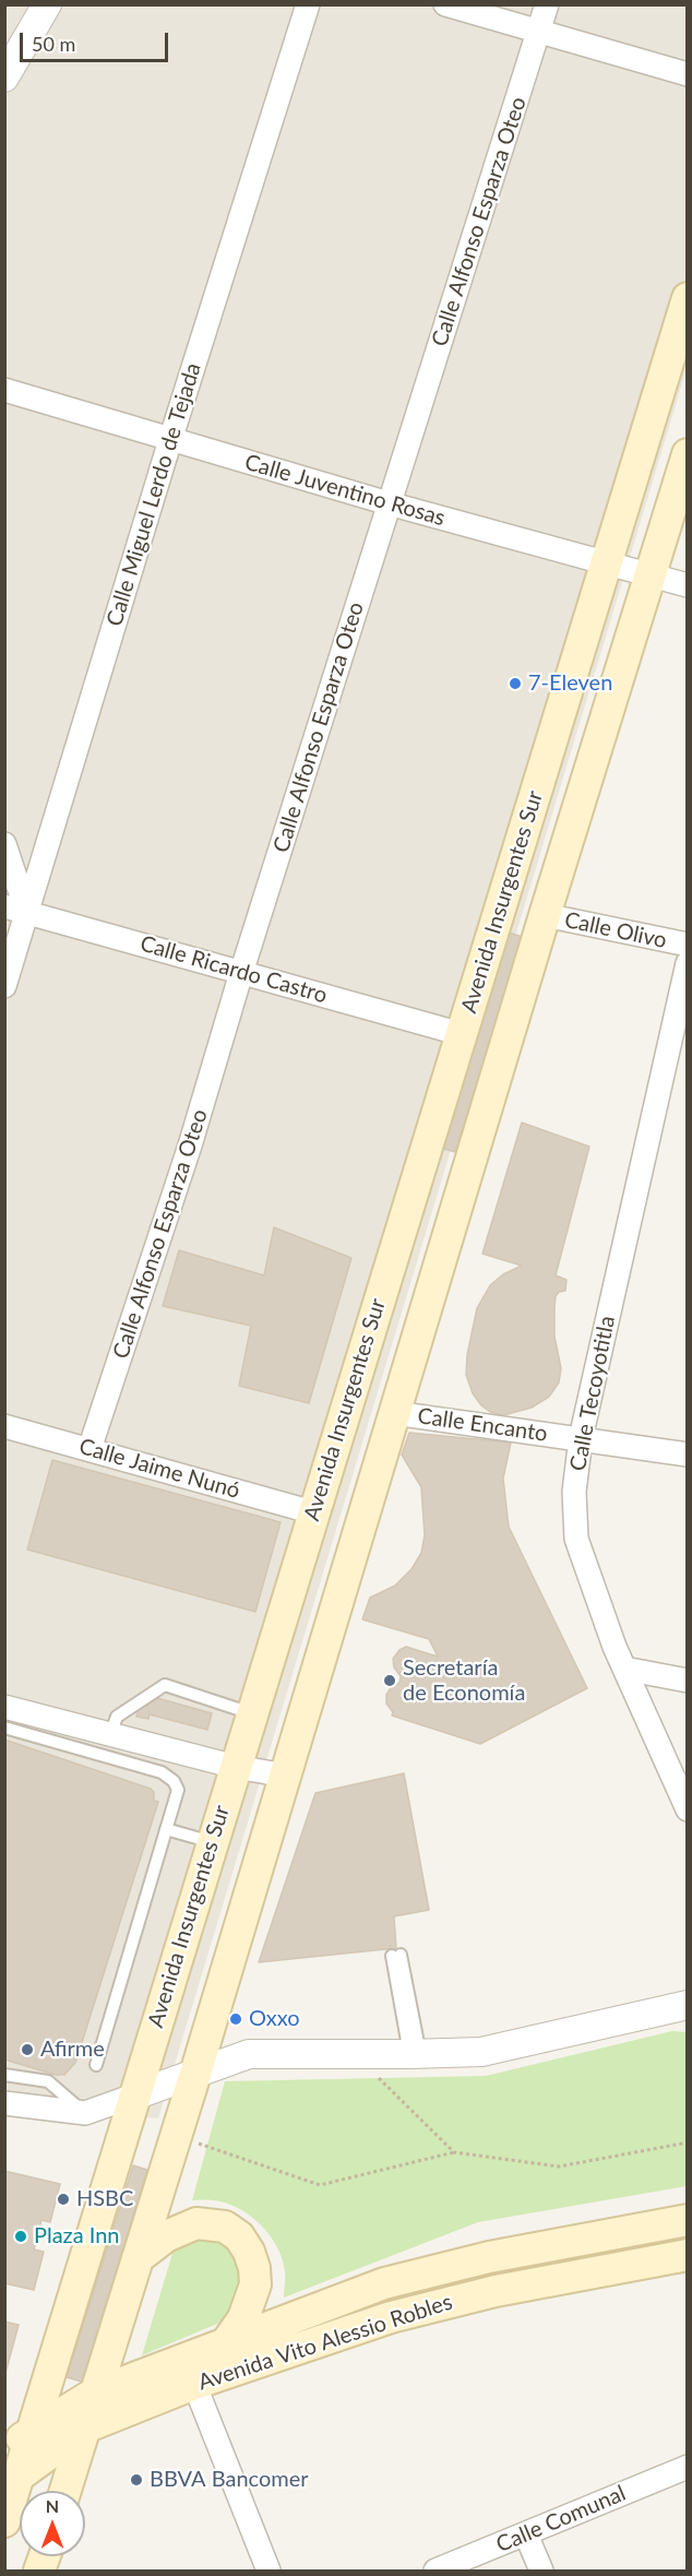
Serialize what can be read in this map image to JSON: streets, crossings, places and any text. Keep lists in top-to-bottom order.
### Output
{
  "streets": {
    "main road": ["Avenida Insurgentes Sur", "Avenida Vito Alessio Robles"],
    "street": [
      "Calle Alfonso Esparza Oteo",
      "Calle Juventino Rosas",
      "Calle Miguel Lerdo de Tejada",
      "Calle Olivo",
      "Calle Ricardo Castro",
      "Calle Tecoyotitla",
      "Calle Encanto",
      "Calle Jaime Nunó",
      "Calle Comunal"
    ]
  },
  "crossings": [
    ["Calle Alfonso Esparza Oteo", "Calle Juventino Rosas"],
    ["Calle Alfonso Esparza Oteo", "Calle Ricardo Castro"],
    ["Calle Alfonso Esparza Oteo", "Calle Jaime Nunó"],
    ["Calle Juventino Rosas", "Calle Miguel Lerdo de Tejada"],
    ["Calle Juventino Rosas", "Avenida Insurgentes Sur"],
    ["Calle Miguel Lerdo de Tejada", "Calle Ricardo Castro"],
    ["Avenida Insurgentes Sur", "Calle Olivo"],
    ["Avenida Insurgentes Sur", "Calle Ricardo Castro"],
    ["Avenida Insurgentes Sur", "Calle Encanto"],
    ["Avenida Insurgentes Sur", "Calle Jaime Nunó"],
    ["Avenida Insurgentes Sur", "Avenida Vito Alessio Robles"],
    ["Calle Tecoyotitla", "Calle Encanto"]
  ],
  "places": [
    "7-Eleven",
    "Secretaría de Economía",
    "Oxxo",
    "Afirme",
    "HSBC",
    "Plaza Inn",
    "BBVA Bancomer"
  ],
  "scale_bar": "50 m",
  "north": "top"
}
